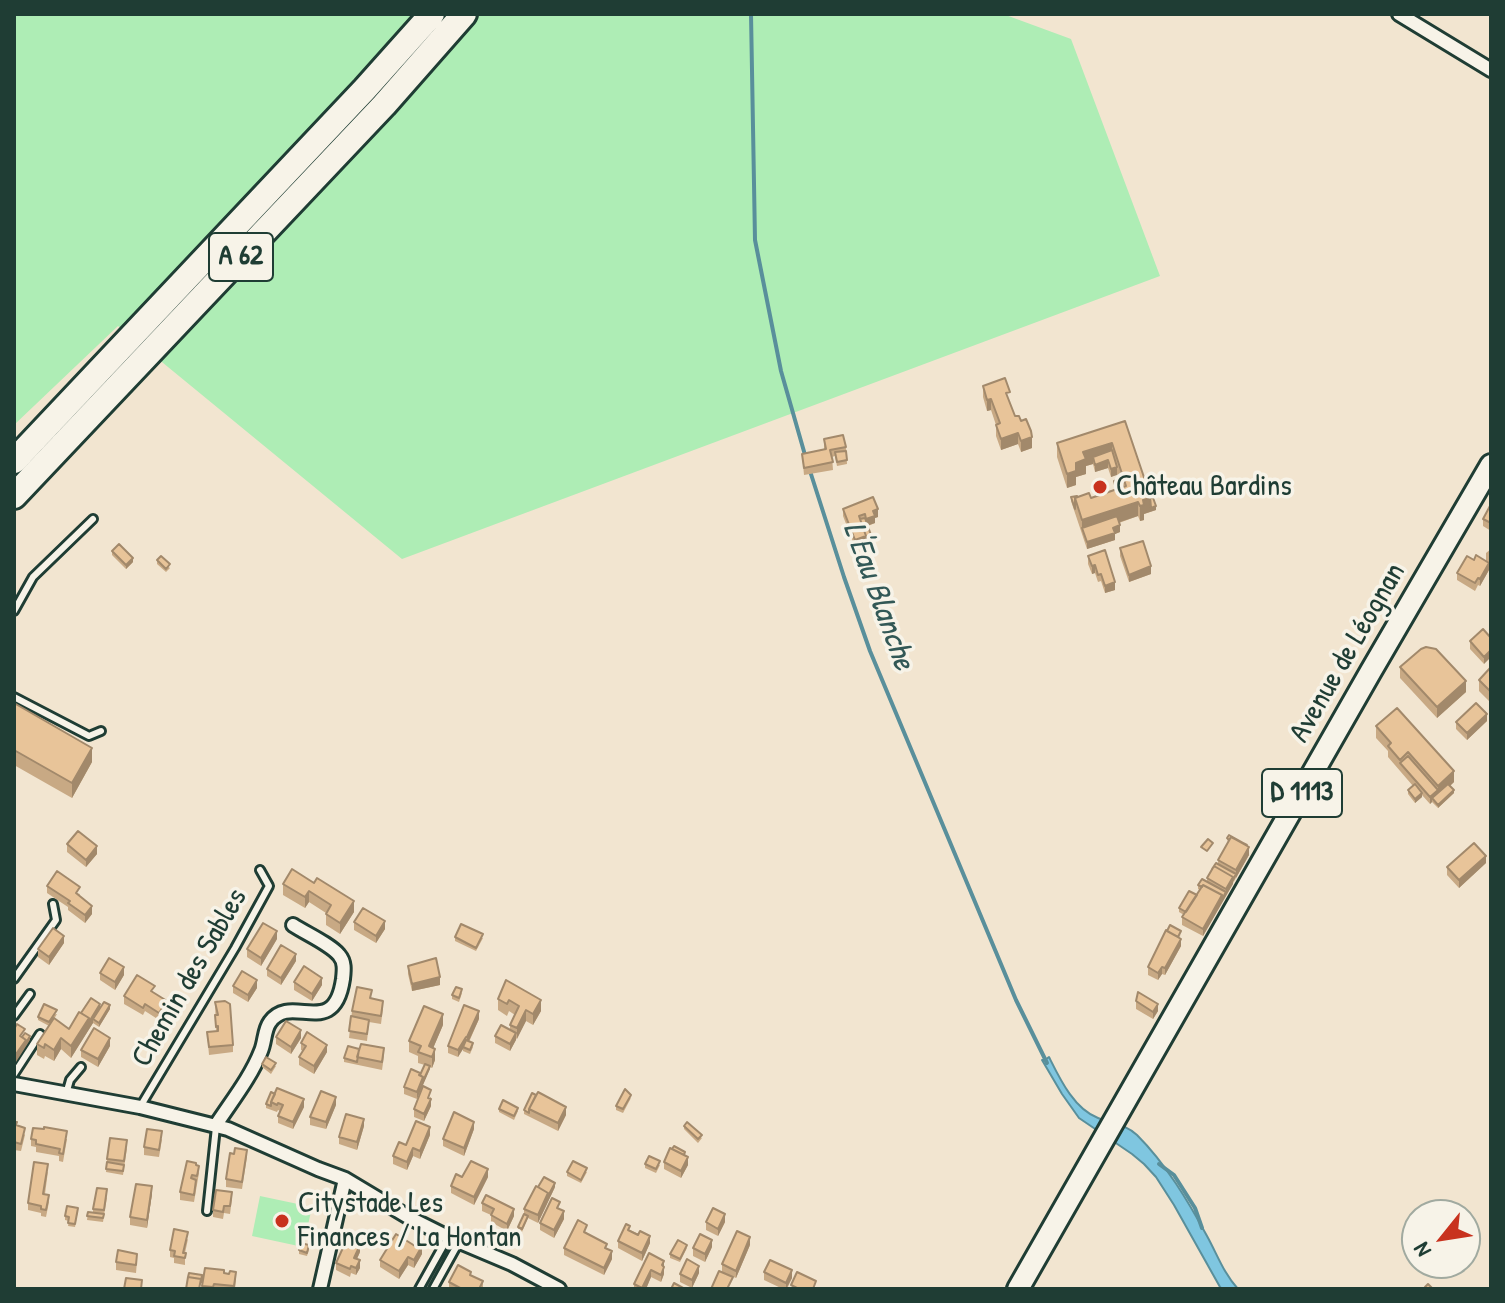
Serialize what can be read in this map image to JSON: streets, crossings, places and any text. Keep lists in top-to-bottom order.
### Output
{
  "streets": {
    "highway": ["A 62"],
    "main road": ["Avenue de Léognan", "D 1113"],
    "lane": ["Chemin des Sables"]
  },
  "water": ["L'Eau Blanche"],
  "places": ["Château Bardins", "Citystade Les Finances / La Hontan"],
  "north": "bottom left"
}
